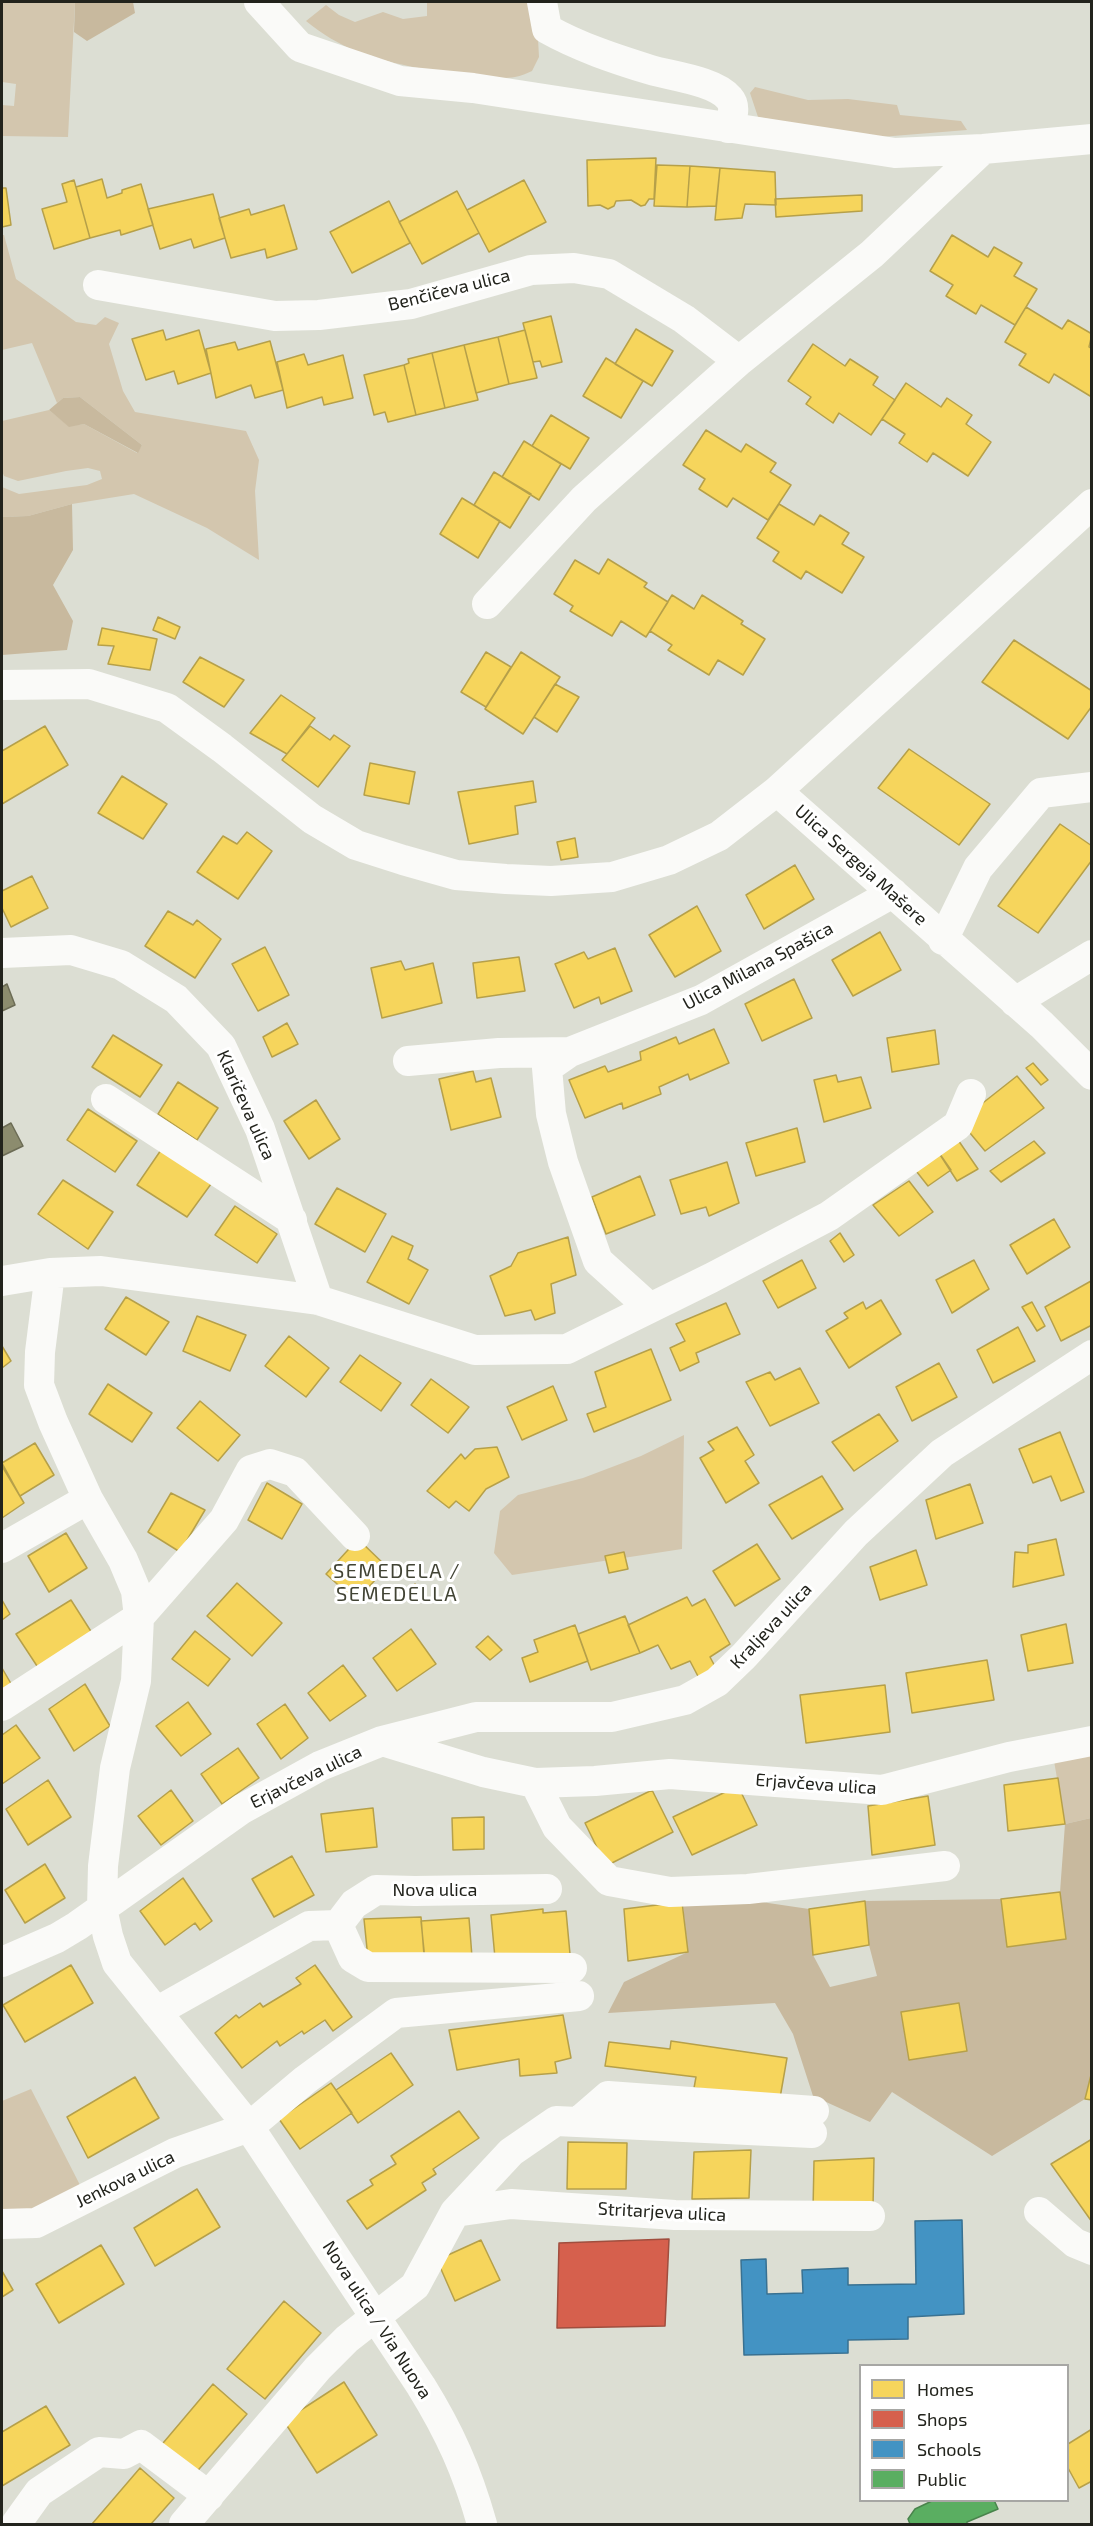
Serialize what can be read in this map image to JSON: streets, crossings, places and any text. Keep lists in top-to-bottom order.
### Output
{
  "streets": {
    "street": [
      "Benčičeva ulica",
      "Ulica Sergeja Mašere",
      "Ulica Milana Spašica",
      "Klaričeva ulica",
      "Kraljeva ulica",
      "Erjavčeva ulica",
      "Nova ulica",
      "Jenkova ulica",
      "Stritarjeva ulica",
      "Nova ulica / Via Nuova"
    ]
  },
  "crossings": [
    ["Ulica Sergeja Mašere", "Ulica Milana Spašica"],
    ["Kraljeva ulica", "Erjavčeva ulica"],
    ["Erjavčeva ulica", "Nova ulica / Via Nuova"],
    ["Jenkova ulica", "Nova ulica / Via Nuova"]
  ],
  "districts": ["SEMEDELA / SEMEDELLA"],
  "legend": [
    "Homes",
    "Shops",
    "Schools",
    "Public"
  ]
}
